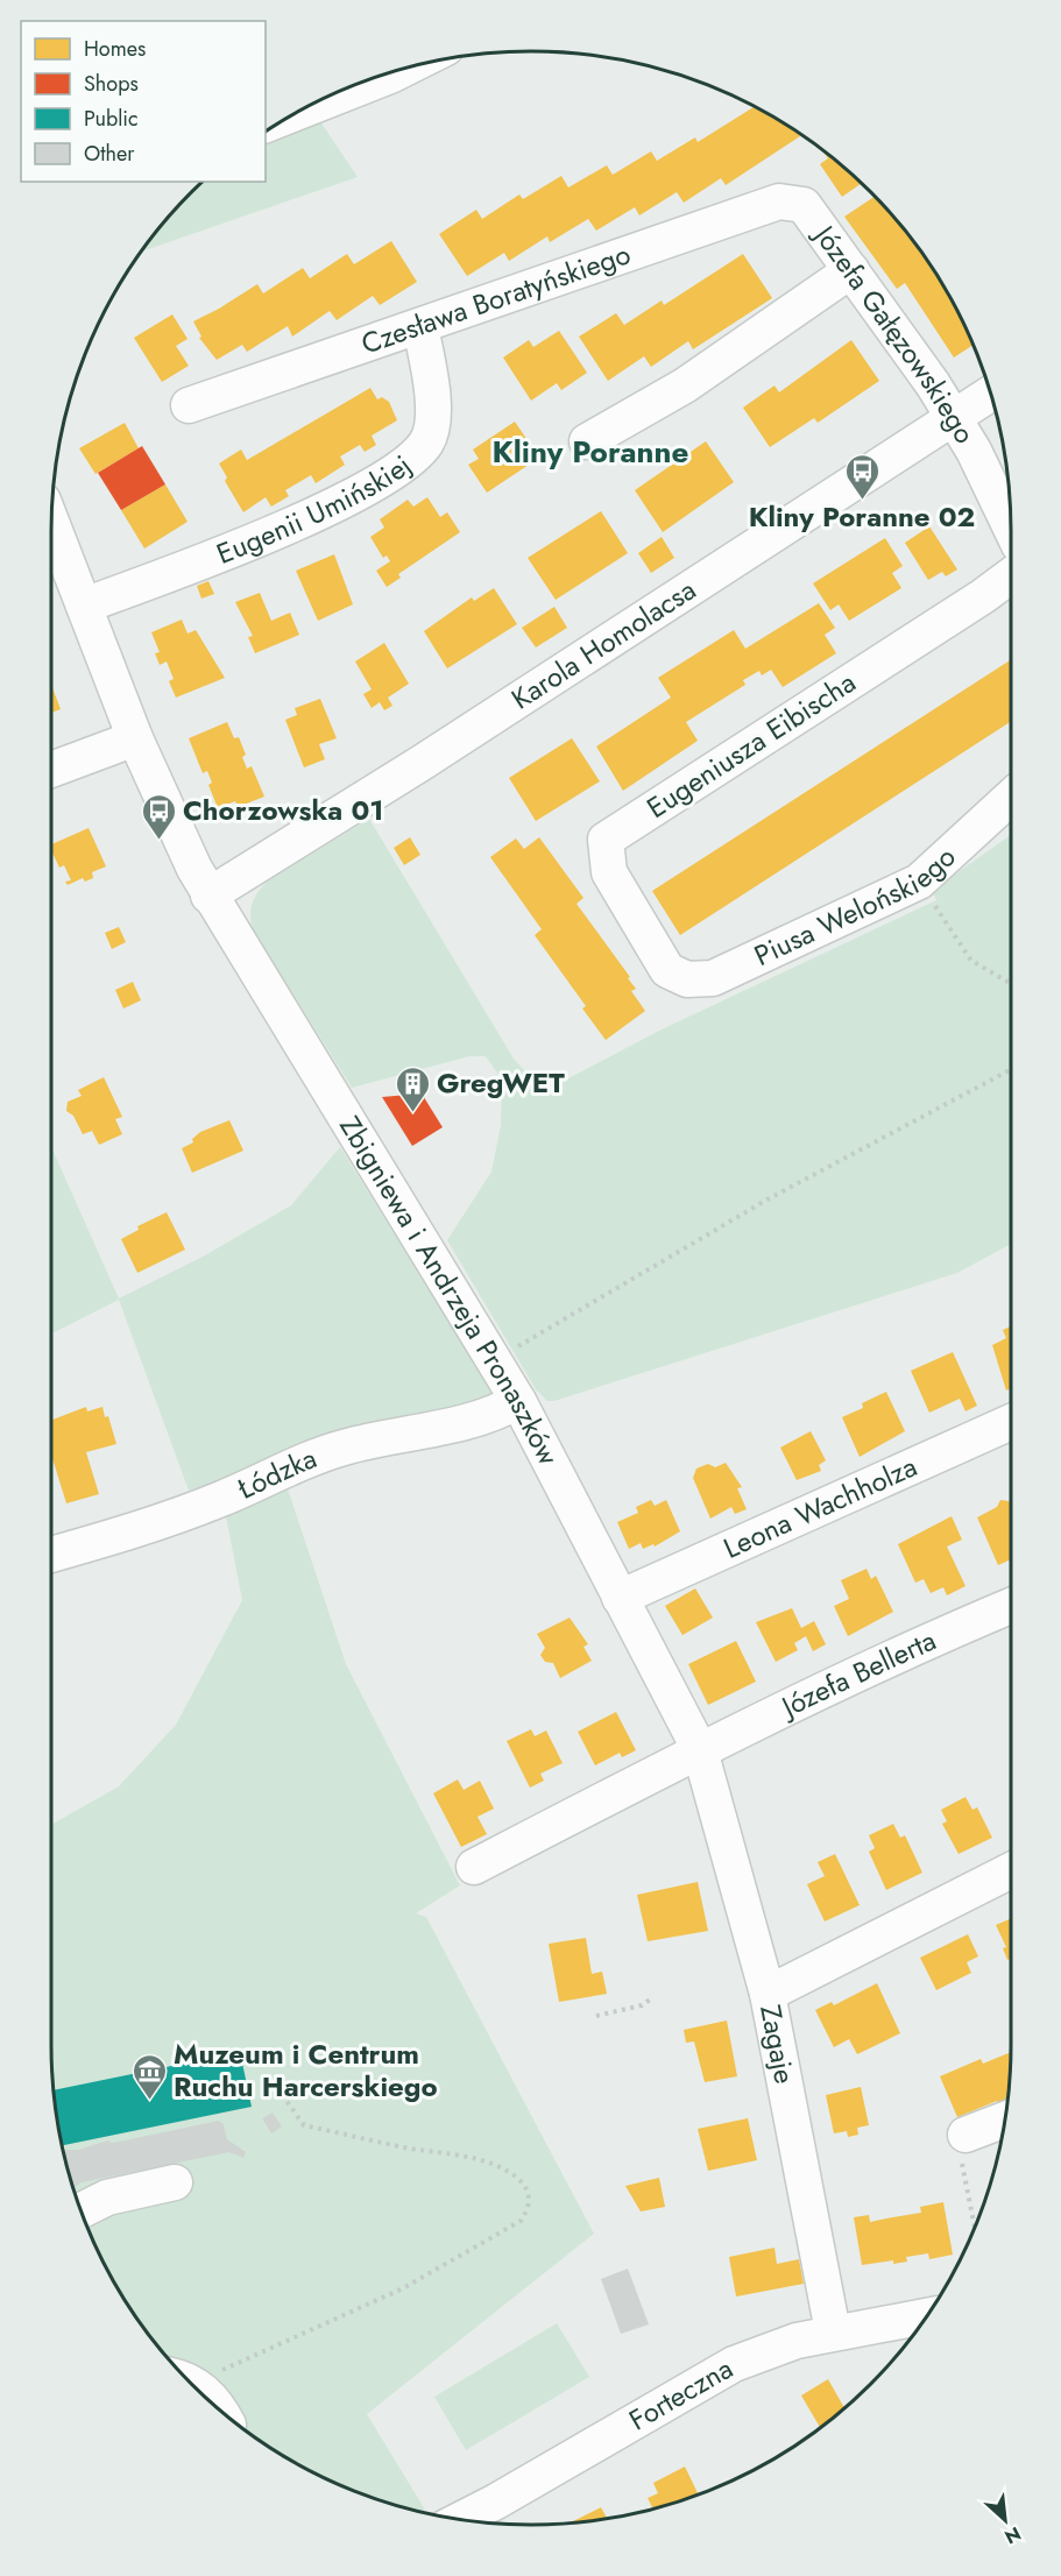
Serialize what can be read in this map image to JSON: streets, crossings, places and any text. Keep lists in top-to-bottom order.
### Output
{
  "streets": {
    "street": [
      "Czesława Boratyńskiego",
      "Józefa Gałęzowskiego",
      "Eugenii Umińskiej",
      "Karola Homolacsa",
      "Eugeniusza Eibischa",
      "Piusa Welońskiego",
      "Zbigniewa i Andrzeja Pronaszków",
      "Łódzka",
      "Leona Wachholza",
      "Józefa Bellerta",
      "Zagaje",
      "Forteczna"
    ]
  },
  "crossings": [
    ["Czesława Boratyńskiego", "Józefa Gałęzowskiego"],
    ["Czesława Boratyńskiego", "Eugenii Umińskiej"],
    ["Józefa Gałęzowskiego", "Karola Homolacsa"],
    ["Eugenii Umińskiej", "Zbigniewa i Andrzeja Pronaszków"],
    ["Karola Homolacsa", "Zbigniewa i Andrzeja Pronaszków"],
    ["Eugeniusza Eibischa", "Piusa Welońskiego"],
    ["Zbigniewa i Andrzeja Pronaszków", "Łódzka"],
    ["Zbigniewa i Andrzeja Pronaszków", "Leona Wachholza"],
    ["Zbigniewa i Andrzeja Pronaszków", "Józefa Bellerta"],
    ["Zbigniewa i Andrzeja Pronaszków", "Zagaje"],
    ["Zagaje", "Forteczna"]
  ],
  "districts": ["Kliny Poranne"],
  "places": {
    "bus stop": ["Kliny Poranne 02", "Chorzowska 01"],
    "building": ["GregWET"],
    "museum": ["Muzeum i Centrum Ruchu Harcerskiego"]
  },
  "legend": [
    "Homes",
    "Shops",
    "Public",
    "Other"
  ],
  "north": "bottom right"
}
